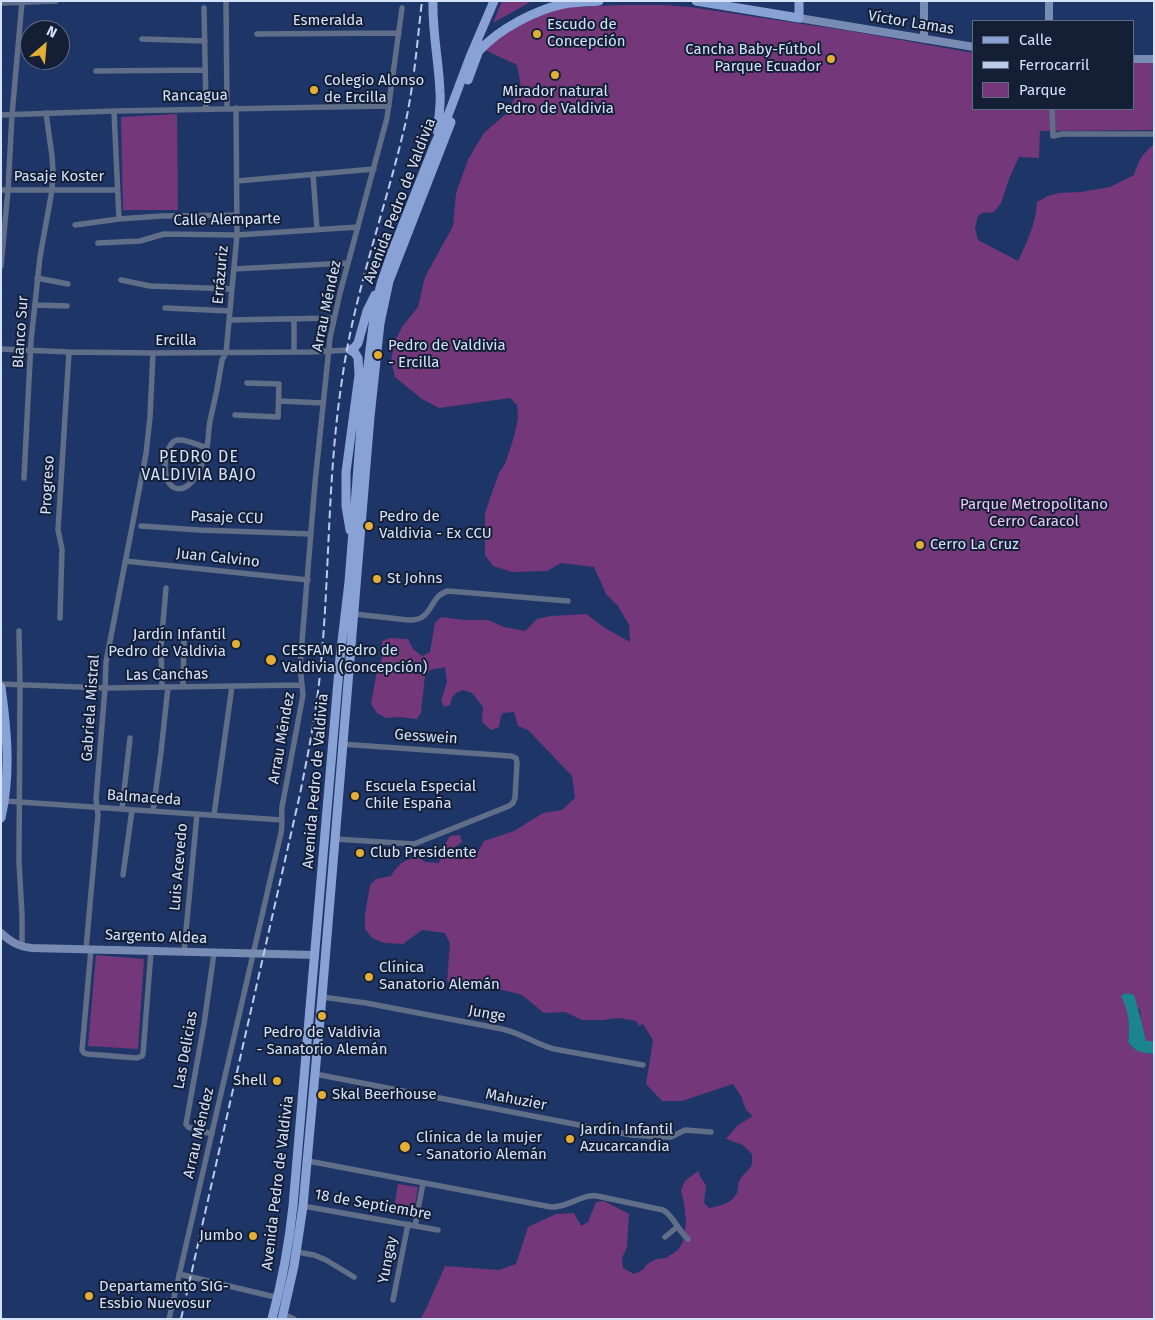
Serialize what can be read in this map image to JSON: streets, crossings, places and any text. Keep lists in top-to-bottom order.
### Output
{
  "streets": {
    "main road": ["Víctor Lamas", "Avenida Pedro de Valdivia"],
    "street": [
      "Esmeralda",
      "Rancagua",
      "Pasaje Koster",
      "Calle Alemparte",
      "Errázuriz",
      "Arrau Méndez",
      "Blanco Sur",
      "Ercilla",
      "Progreso",
      "Pasaje CCU",
      "Juan Calvino",
      "Las Canchas",
      "Gabriela Mistral",
      "Gesswein",
      "Balmaceda",
      "Luis Acevedo",
      "Sargento Aldea",
      "Junge",
      "Las Delicias",
      "Mahuzier",
      "18 de Septiembre",
      "Yungay"
    ]
  },
  "crossings": [
    ["Esmeralda", "Arrau Méndez"],
    ["Rancagua", "Errázuriz"],
    ["Rancagua", "Arrau Méndez"],
    ["Rancagua", "Blanco Sur"],
    ["Pasaje Koster", "Blanco Sur"],
    ["Avenida Pedro de Valdivia", "Gesswein"],
    ["Avenida Pedro de Valdivia", "Sargento Aldea"],
    ["Avenida Pedro de Valdivia", "Junge"],
    ["Avenida Pedro de Valdivia", "Mahuzier"],
    ["Avenida Pedro de Valdivia", "18 de Septiembre"],
    ["Calle Alemparte", "Errázuriz"],
    ["Calle Alemparte", "Arrau Méndez"],
    ["Errázuriz", "Ercilla"],
    ["Arrau Méndez", "Ercilla"],
    ["Arrau Méndez", "Pasaje CCU"],
    ["Arrau Méndez", "Juan Calvino"],
    ["Arrau Méndez", "Las Canchas"],
    ["Arrau Méndez", "Balmaceda"],
    ["Arrau Méndez", "Sargento Aldea"],
    ["Arrau Méndez", "Las Delicias"],
    ["Blanco Sur", "Ercilla"],
    ["Ercilla", "Progreso"],
    ["Ercilla", "Gabriela Mistral"],
    ["Juan Calvino", "Gabriela Mistral"],
    ["Las Canchas", "Gabriela Mistral"],
    ["Gabriela Mistral", "Balmaceda"],
    ["Gabriela Mistral", "Sargento Aldea"],
    ["Balmaceda", "Luis Acevedo"],
    ["Luis Acevedo", "Sargento Aldea"],
    ["Sargento Aldea", "Las Delicias"],
    ["18 de Septiembre", "Yungay"]
  ],
  "districts": ["PEDRO DE VALDIVIA BAJO"],
  "parks": ["Parque Metropolitano Cerro Caracol"],
  "places": [
    "Escudo de Concepción",
    "Cancha Baby-Fútbol Parque Ecuador",
    "Mirador natural Pedro de Valdivia",
    "Colegio Alonso de Ercilla",
    "Pedro de Valdivia - Ercilla",
    "Pedro de Valdivia - Ex CCU",
    "Cerro La Cruz",
    "St Johns",
    "Jardín Infantil Pedro de Valdivia",
    "CESFAM Pedro de Valdivia (Concepción)",
    "Escuela Especial Chile España",
    "Club Presidente",
    "Clínica Sanatorio Alemán",
    "Pedro de Valdivia - Sanatorio Alemán",
    "Shell",
    "Skal Beerhouse",
    "Jardín Infantil Azucarcandia",
    "Clínica de la mujer - Sanatorio Alemán",
    "Jumbo",
    "Departamento SIG- Essbio Nuevosur"
  ],
  "legend": ["Calle", "Ferrocarril", "Parque"],
  "north": "top right"
}
